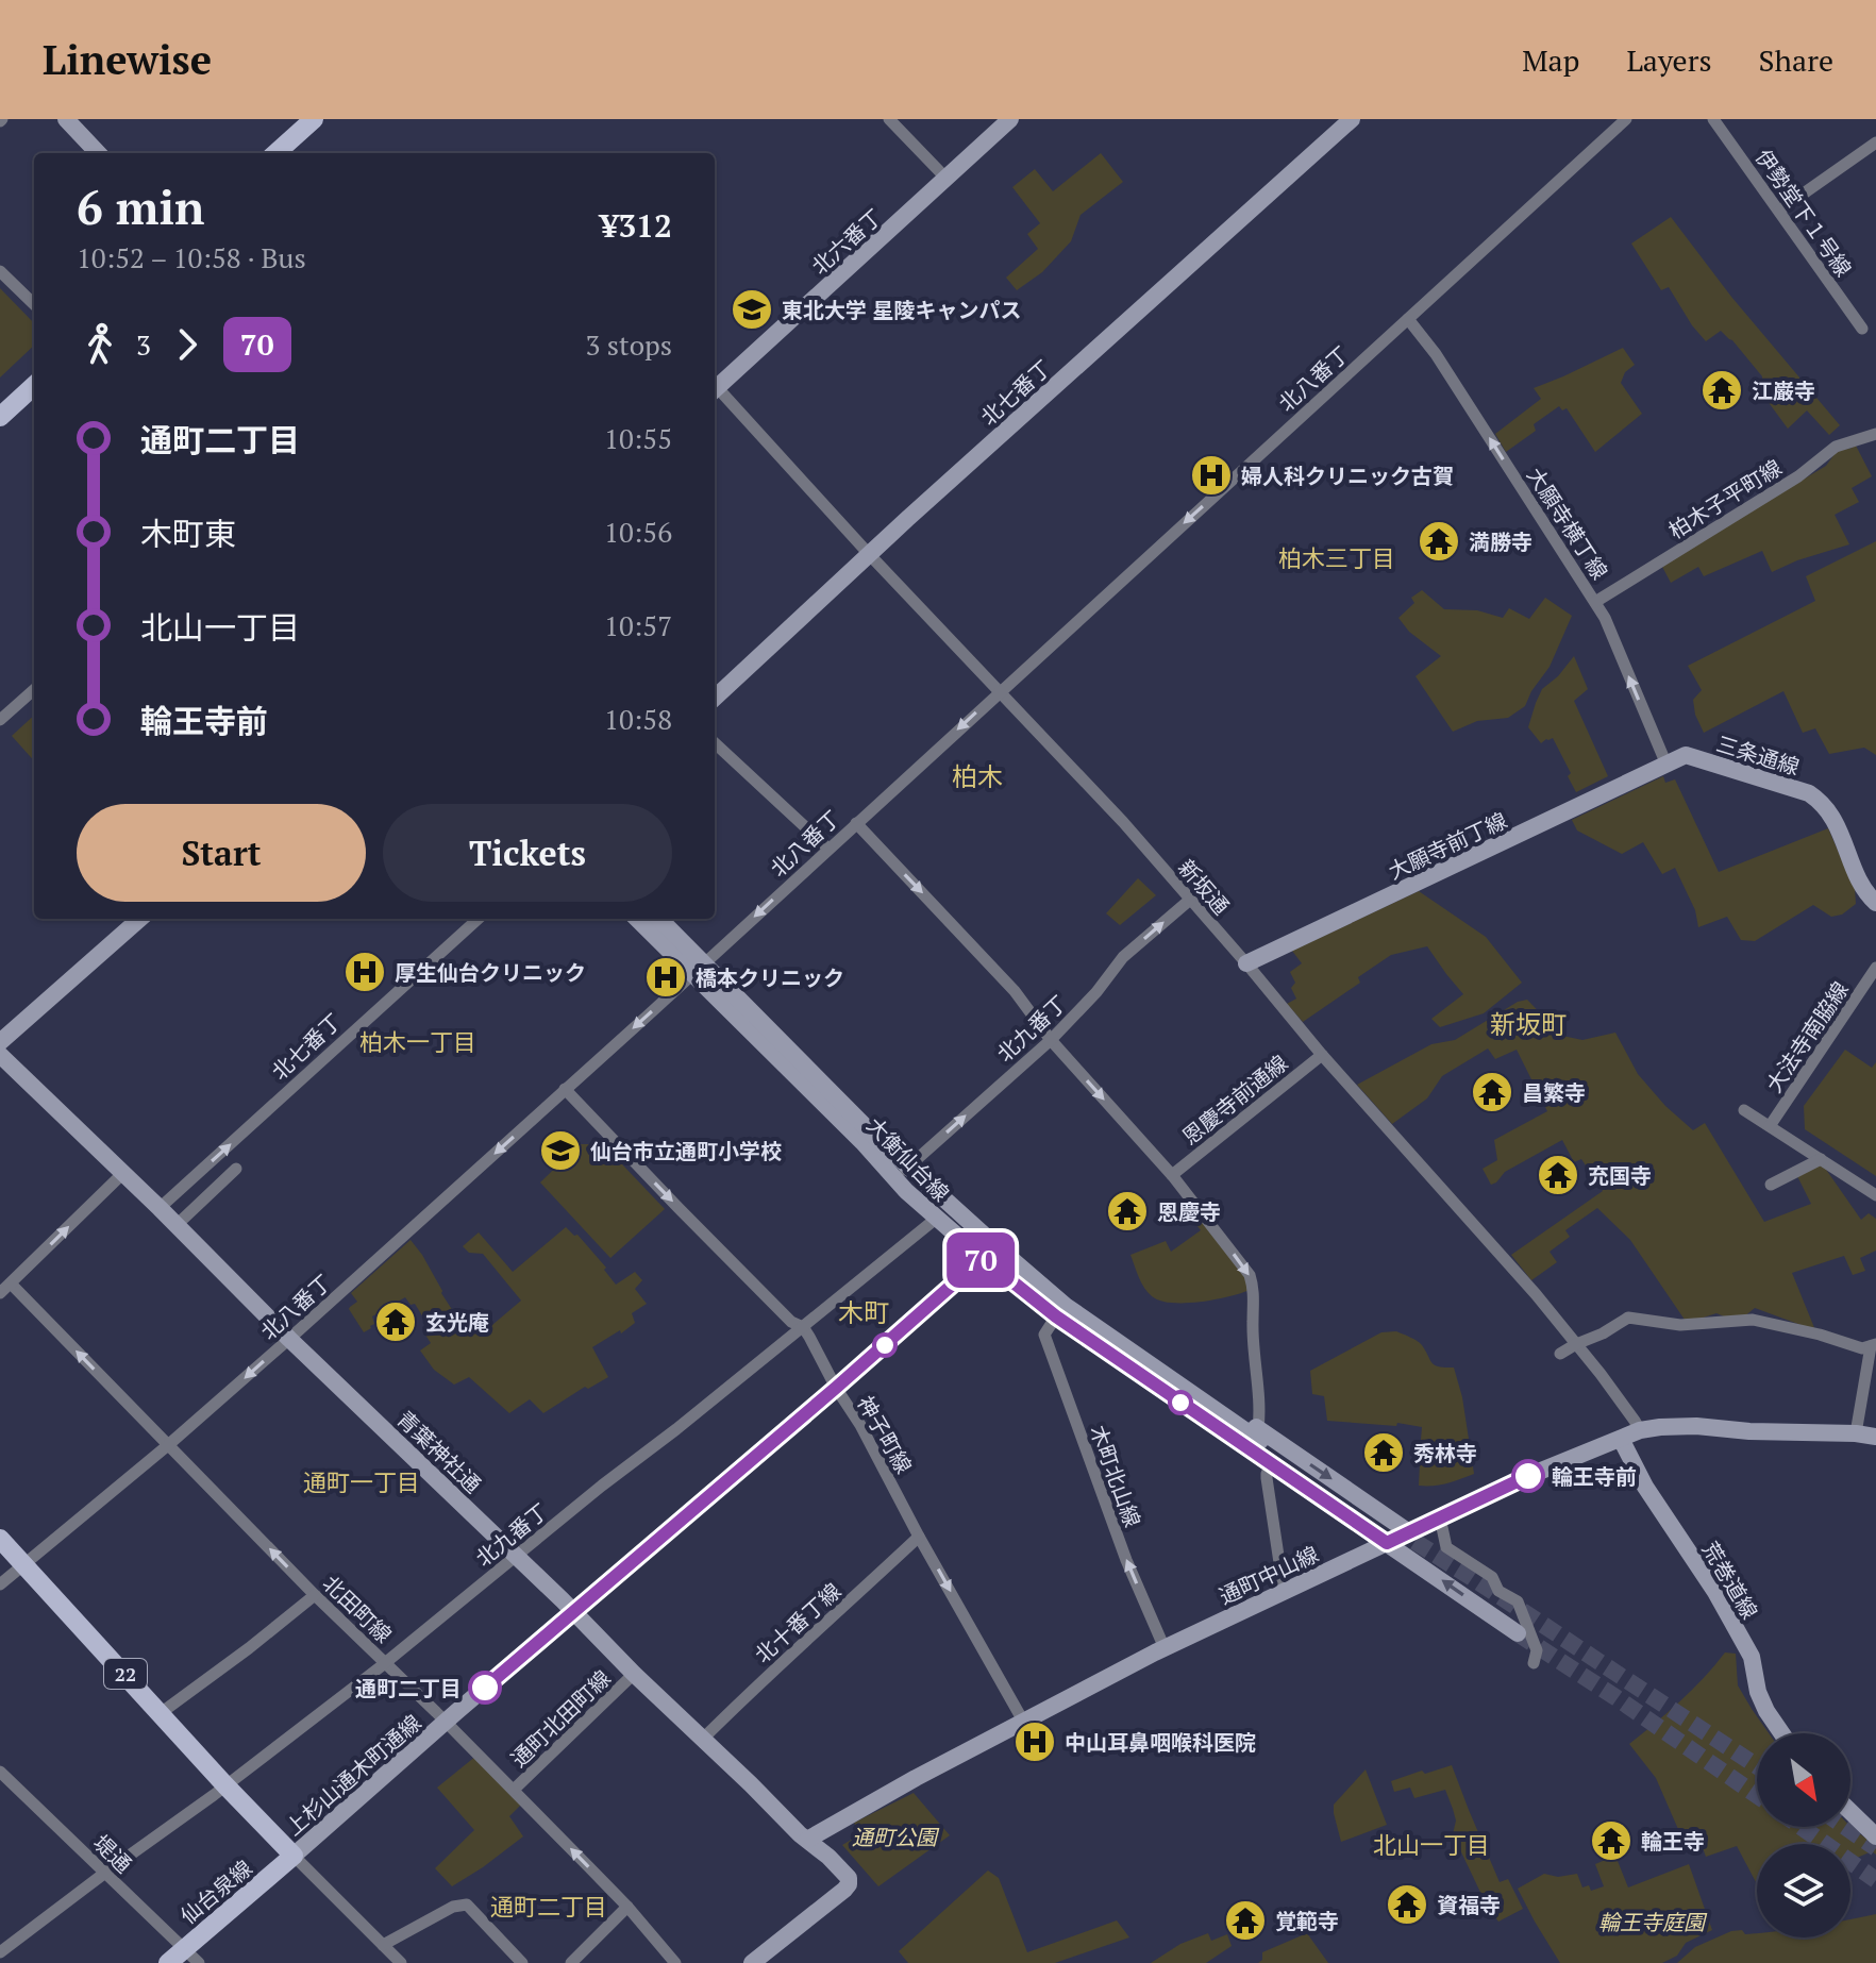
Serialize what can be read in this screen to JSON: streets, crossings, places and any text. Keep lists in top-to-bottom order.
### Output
{
  "streets": {
    "main road": ["22", "仙台泉線"],
    "street": [
      "伊勢堂下１号線",
      "北六番丁",
      "北八番丁",
      "北七番丁",
      "柏木子平町線",
      "大願寺横丁線",
      "三条通線",
      "大願寺前丁線",
      "新坂通",
      "北九番丁",
      "大法寺南脇線",
      "恩慶寺前通線",
      "大衡仙台線",
      "神子町線",
      "青葉神社通",
      "木町北山線",
      "通町中山線",
      "荒巻道線",
      "北田町線",
      "北十番丁線",
      "通町北田町線",
      "上杉山通木町通線",
      "堤通"
    ]
  },
  "crossings": [
    ["北八番丁", "大願寺横丁線"],
    ["北八番丁", "新坂通"],
    ["北八番丁", "大衡仙台線"],
    ["北八番丁", "神子町線"],
    ["北八番丁", "青葉神社通"],
    ["北八番丁", "北田町線"],
    ["北八番丁", "22"],
    ["北七番丁", "新坂通"],
    ["北七番丁", "青葉神社通"],
    ["柏木子平町線", "大願寺横丁線"],
    ["大願寺横丁線", "三条通線"],
    ["大願寺横丁線", "大願寺前丁線"],
    ["三条通線", "大願寺前丁線"],
    ["大願寺前丁線", "新坂通"],
    ["新坂通", "北九番丁"],
    ["新坂通", "恩慶寺前通線"],
    ["新坂通", "通町中山線"],
    ["北九番丁", "大衡仙台線"],
    ["北九番丁", "神子町線"],
    ["北九番丁", "青葉神社通"],
    ["北九番丁", "北田町線"],
    ["北九番丁", "22"],
    ["北九番丁", "堤通"],
    ["大衡仙台線", "木町北山線"],
    ["大衡仙台線", "通町中山線"],
    ["大衡仙台線", "上杉山通木町通線"],
    ["神子町線", "通町中山線"],
    ["神子町線", "北十番丁線"],
    ["神子町線", "上杉山通木町通線"],
    ["青葉神社通", "通町中山線"],
    ["青葉神社通", "北十番丁線"],
    ["青葉神社通", "通町北田町線"],
    ["青葉神社通", "上杉山通木町通線"],
    ["木町北山線", "通町中山線"],
    ["通町中山線", "荒巻道線"],
    ["北田町線", "通町北田町線"],
    ["北田町線", "上杉山通木町通線"],
    ["22", "上杉山通木町通線"],
    ["22", "仙台泉線"],
    ["上杉山通木町通線", "仙台泉線"],
    ["堤通", "仙台泉線"]
  ],
  "one_way": [
    "北八番丁",
    "大願寺横丁線",
    "神子町線",
    "木町北山線",
    "北田町線"
  ],
  "districts": [
    "柏木三丁目",
    "柏木",
    "新坂町",
    "柏木一丁目",
    "木町",
    "通町一丁目",
    "北山一丁目",
    "通町二丁目"
  ],
  "parks": ["通町公園", "輪王寺庭園"],
  "places": {
    "school or university": ["東北大学 星陵キャンパス", "仙台市立通町小学校"],
    "temple": [
      "江巌寺",
      "満勝寺",
      "昌繁寺",
      "充国寺",
      "恩慶寺",
      "玄光庵",
      "秀林寺",
      "輪王寺",
      "資福寺",
      "覚範寺"
    ],
    "hospital": [
      "婦人科クリニック古賀",
      "厚生仙台クリニック",
      "橋本クリニック",
      "中山耳鼻咽喉科医院"
    ],
    "other": ["輪王寺前", "通町二丁目"]
  },
  "lines": ["bus line 70"],
  "north": "bottom right",
  "page": {
    "header": "Linewise",
    "nav": ["Map", "Layers", "Share"],
    "on_map": "70",
    "heading": ["6 min", "10:52 – 10:58 · Bus", "¥312"],
    "legs": ["3", "70", "3 stops"],
    "list": [
      {
        "name": "通町二丁目",
        "value": "10:55"
      },
      {
        "name": "木町東",
        "value": "10:56"
      },
      {
        "name": "北山一丁目",
        "value": "10:57"
      },
      {
        "name": "輪王寺前",
        "value": "10:58"
      }
    ],
    "buttons": ["Start", "Tickets"]
  }
}
